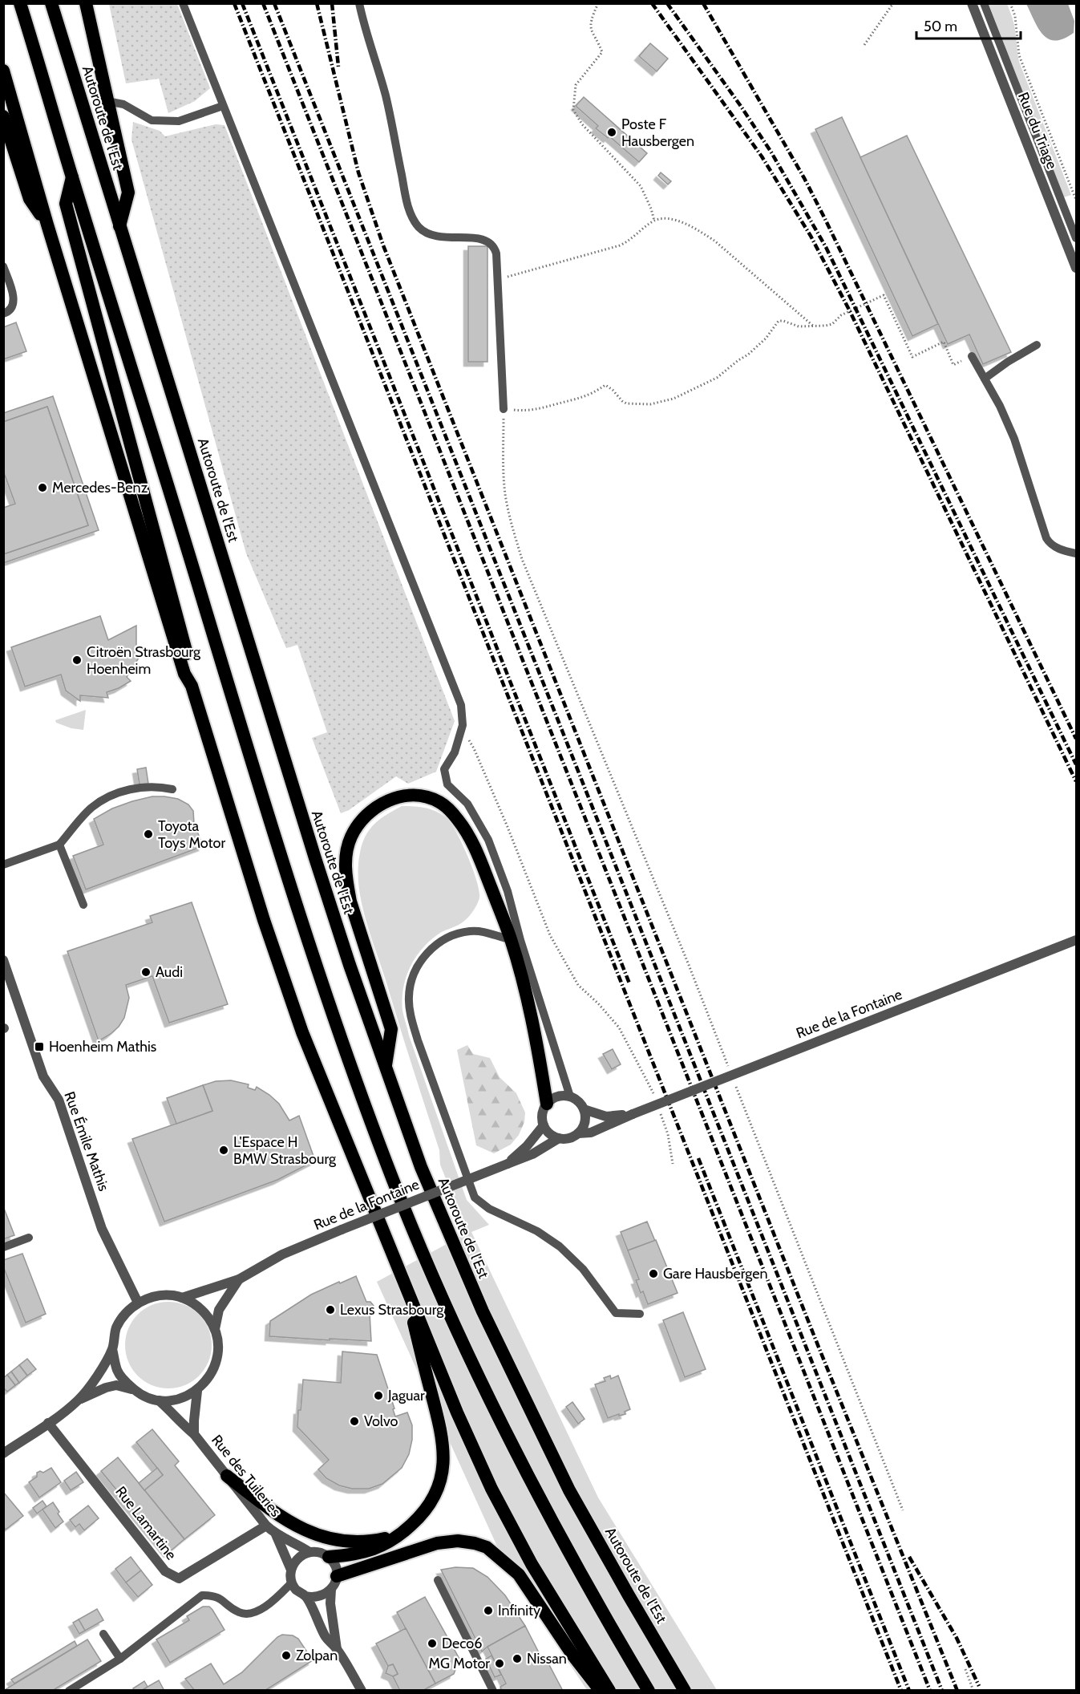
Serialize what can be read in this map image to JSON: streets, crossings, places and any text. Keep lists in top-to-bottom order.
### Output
{
  "streets": {
    "highway": ["Autoroute de l’Est"],
    "street": [
      "Rue du Triage",
      "Rue de la Fontaine",
      "Rue Émile Mathis",
      "Rue des Tuileries",
      "Rue Lamartine"
    ]
  },
  "crossings": [
    ["Rue de la Fontaine", "Rue Émile Mathis"],
    ["Rue de la Fontaine", "Rue des Tuileries"],
    ["Rue de la Fontaine", "Rue Lamartine"],
    ["Rue Émile Mathis", "Rue des Tuileries"],
    ["Rue des Tuileries", "Rue Lamartine"]
  ],
  "places": {
    "other": [
      "Poste F Hausbergen",
      "Mercedes-Benz",
      "Citroën Strasbourg Hoenheim",
      "Toyota Toys Motor",
      "Audi",
      "L'Espace H BMW Strasbourg",
      "Gare Hausbergen",
      "Lexus Strasbourg",
      "Jaguar",
      "Volvo",
      "Infinity",
      "Deco6",
      "Zolpan",
      "Nissan",
      "MG Motor"
    ],
    "transit": ["Hoenheim Mathis"]
  },
  "scale_bar": "50 m"
}
